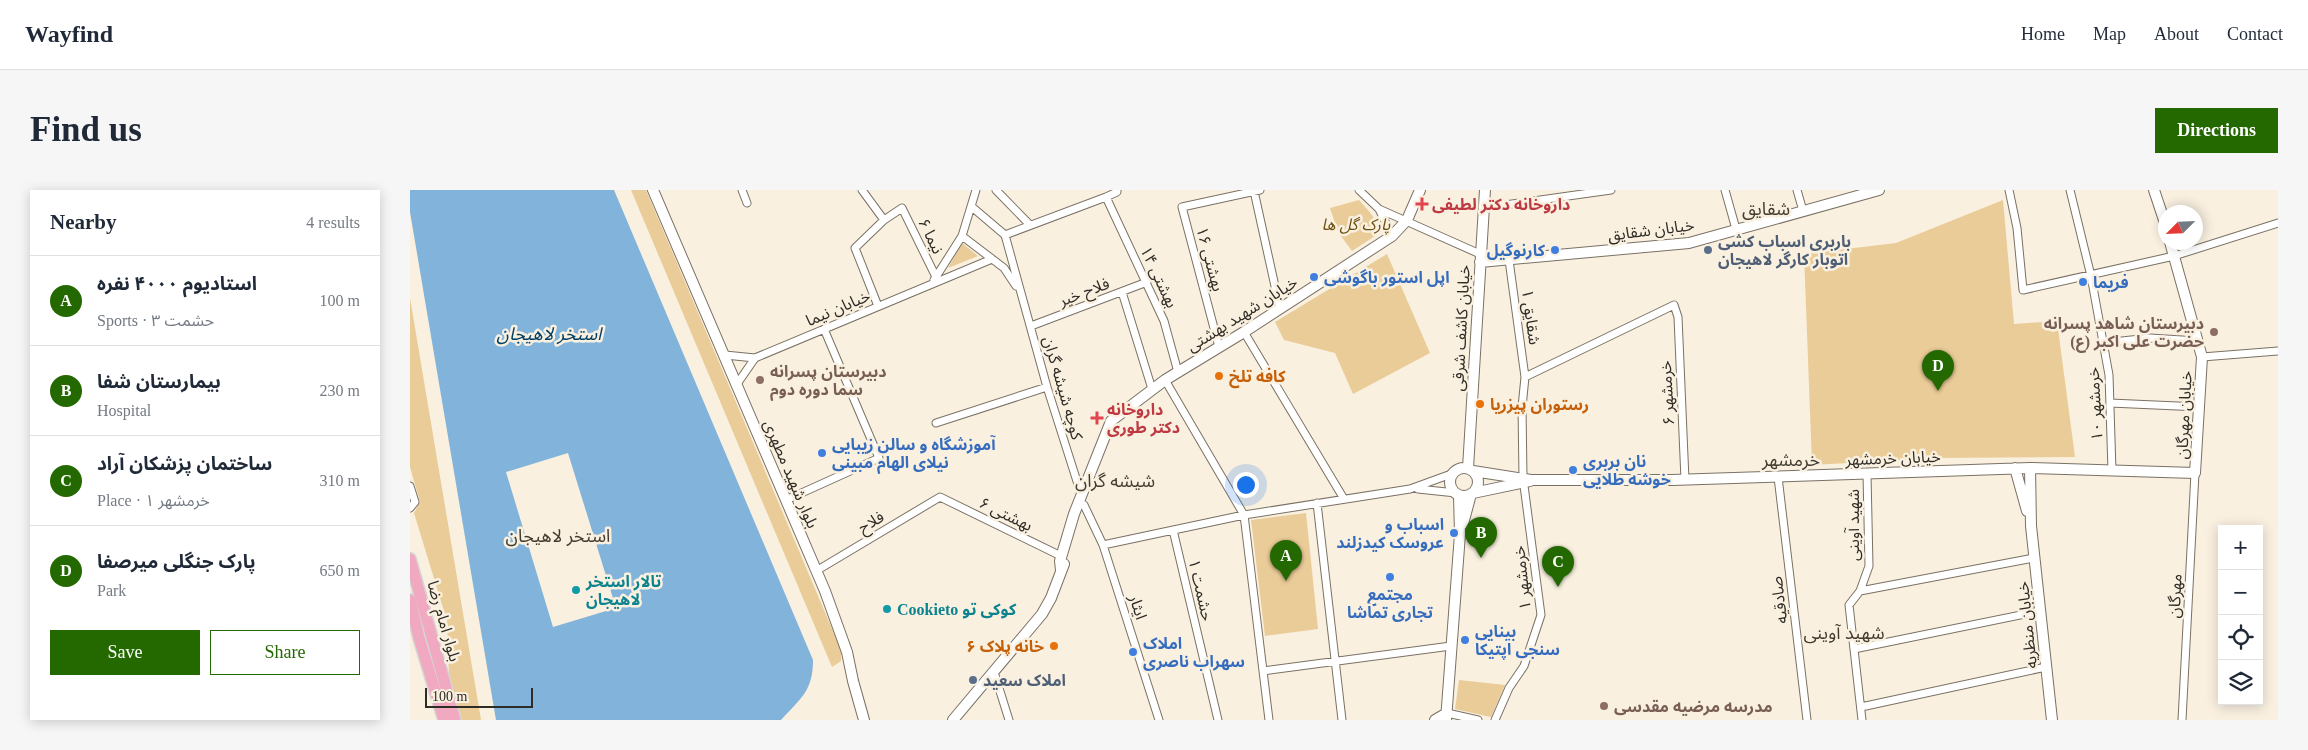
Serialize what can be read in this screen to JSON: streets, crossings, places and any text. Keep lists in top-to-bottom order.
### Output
{
  "streets": {
    "main road": [
      "خیابان شقایق",
      "خیابان شهید بهشتی",
      "خیابان کاشف شرقی",
      "خیابان مهرگان",
      "خیابان خرمشهر",
      "بلوار شهید مطهری",
      "بلوار امام رضا",
      "خیابان منظریه"
    ],
    "street": [
      "نیما ۶",
      "بهشتی ۱۶",
      "بهشتی ۱۴",
      "فلاح خیر",
      "خیابان نیما",
      "شقایق ۱",
      "کوچه شیشه گران",
      "خرمشهر ۶",
      "خرمشهر ۱۰",
      "بهشتی ۶",
      "فلاح",
      "شهید آوینی",
      "خرمشهر ۱",
      "حشمت ۱",
      "مهرگان",
      "صادقیه",
      "ایثار"
    ]
  },
  "crossings": [
    ["خیابان شقایق", "شقایق ۱"],
    ["خیابان شقایق", "خیابان کاشف شرقی"],
    ["نیما ۶", "خیابان نیما"],
    ["بهشتی ۱۶", "خیابان شهید بهشتی"],
    ["بهشتی ۱۴", "فلاح خیر"],
    ["بهشتی ۱۴", "خیابان شهید بهشتی"],
    ["فلاح خیر", "کوچه شیشه گران"],
    ["خیابان نیما", "بلوار شهید مطهری"],
    ["خیابان شهید بهشتی", "کوچه شیشه گران"],
    ["خیابان شهید بهشتی", "بهشتی ۶"],
    ["خیابان شهید بهشتی", "ایثار"],
    ["شقایق ۱", "خرمشهر ۶"],
    ["شقایق ۱", "خیابان خرمشهر"],
    ["شقایق ۱", "خرمشهر ۱"],
    ["خرمشهر ۶", "خیابان خرمشهر"],
    ["خرمشهر ۱۰", "خیابان خرمشهر"],
    ["خیابان مهرگان", "خیابان خرمشهر"],
    ["خیابان مهرگان", "مهرگان"],
    ["خیابان خرمشهر", "شهید آوینی"],
    ["خیابان خرمشهر", "خرمشهر ۱"],
    ["خیابان خرمشهر", "مهرگان"],
    ["خیابان خرمشهر", "صادقیه"],
    ["بلوار شهید مطهری", "فلاح"],
    ["بهشتی ۶", "فلاح"]
  ],
  "districts": [
    "شقایق",
    "خرمشهر",
    "شیشه گران",
    "استخر لاهیجان",
    "شهید آوینی"
  ],
  "water": ["استخر لاهیجان"],
  "parks": ["پارک گل ها"],
  "places": {
    "health": ["داروخانه دکتر لطیفی", "داروخانه دکتر طوری"],
    "other": [
      "کارنوگیل",
      "باربری اسباب کشی اتوبار کارگر لاهیجان",
      "اپل استور باگوشی",
      "فریما",
      "دبیرستان شاهد پسرانه حضرت علی اکبر (ع)",
      "کافه تلخ",
      "دبیرستان پسرانه سما دوره دوم",
      "رستوران پیزریا",
      "آموزشگاه و سالن زیبایی نیلای الهام مبینی",
      "نان بربری خوشه طلایی",
      "اسباب و عروسک کیدزلند",
      "مجتمع تجاری تماشا",
      "تالار استخر لاهیجان",
      "Cookieto کوکی تو",
      "بینایی سنجی اپتیکا",
      "خانه پلاک ۶",
      "املاک سهراب ناصری",
      "املاک سعید",
      "مدرسه مرضیه مقدسی"
    ]
  },
  "scale_bar": "100 m",
  "north": "bottom left",
  "page": {
    "header": "Wayfind",
    "nav": [
      "Home",
      "Map",
      "About",
      "Contact"
    ],
    "buttons": [
      "Directions",
      ["Save", "Share"]
    ],
    "title": "Find us",
    "heading": ["Nearby", "4 results"],
    "list": [
      {
        "mark": "A",
        "name": "استادیوم ۴۰۰۰ نفره",
        "note": "Sports · حشمت ۳",
        "value": "100 m"
      },
      {
        "mark": "B",
        "name": "بیمارستان شفا",
        "note": "Hospital",
        "value": "230 m"
      },
      {
        "mark": "C",
        "name": "ساختمان پزشکان آراد",
        "note": "Place · خرمشهر ۱",
        "value": "310 m"
      },
      {
        "mark": "D",
        "name": "پارک جنگلی میرصفا",
        "note": "Park",
        "value": "650 m"
      }
    ],
    "pins": [
      "D",
      "B",
      "A",
      "C"
    ],
    "map_buttons": ["+", "−"],
    "scale": "100 m"
  }
}
